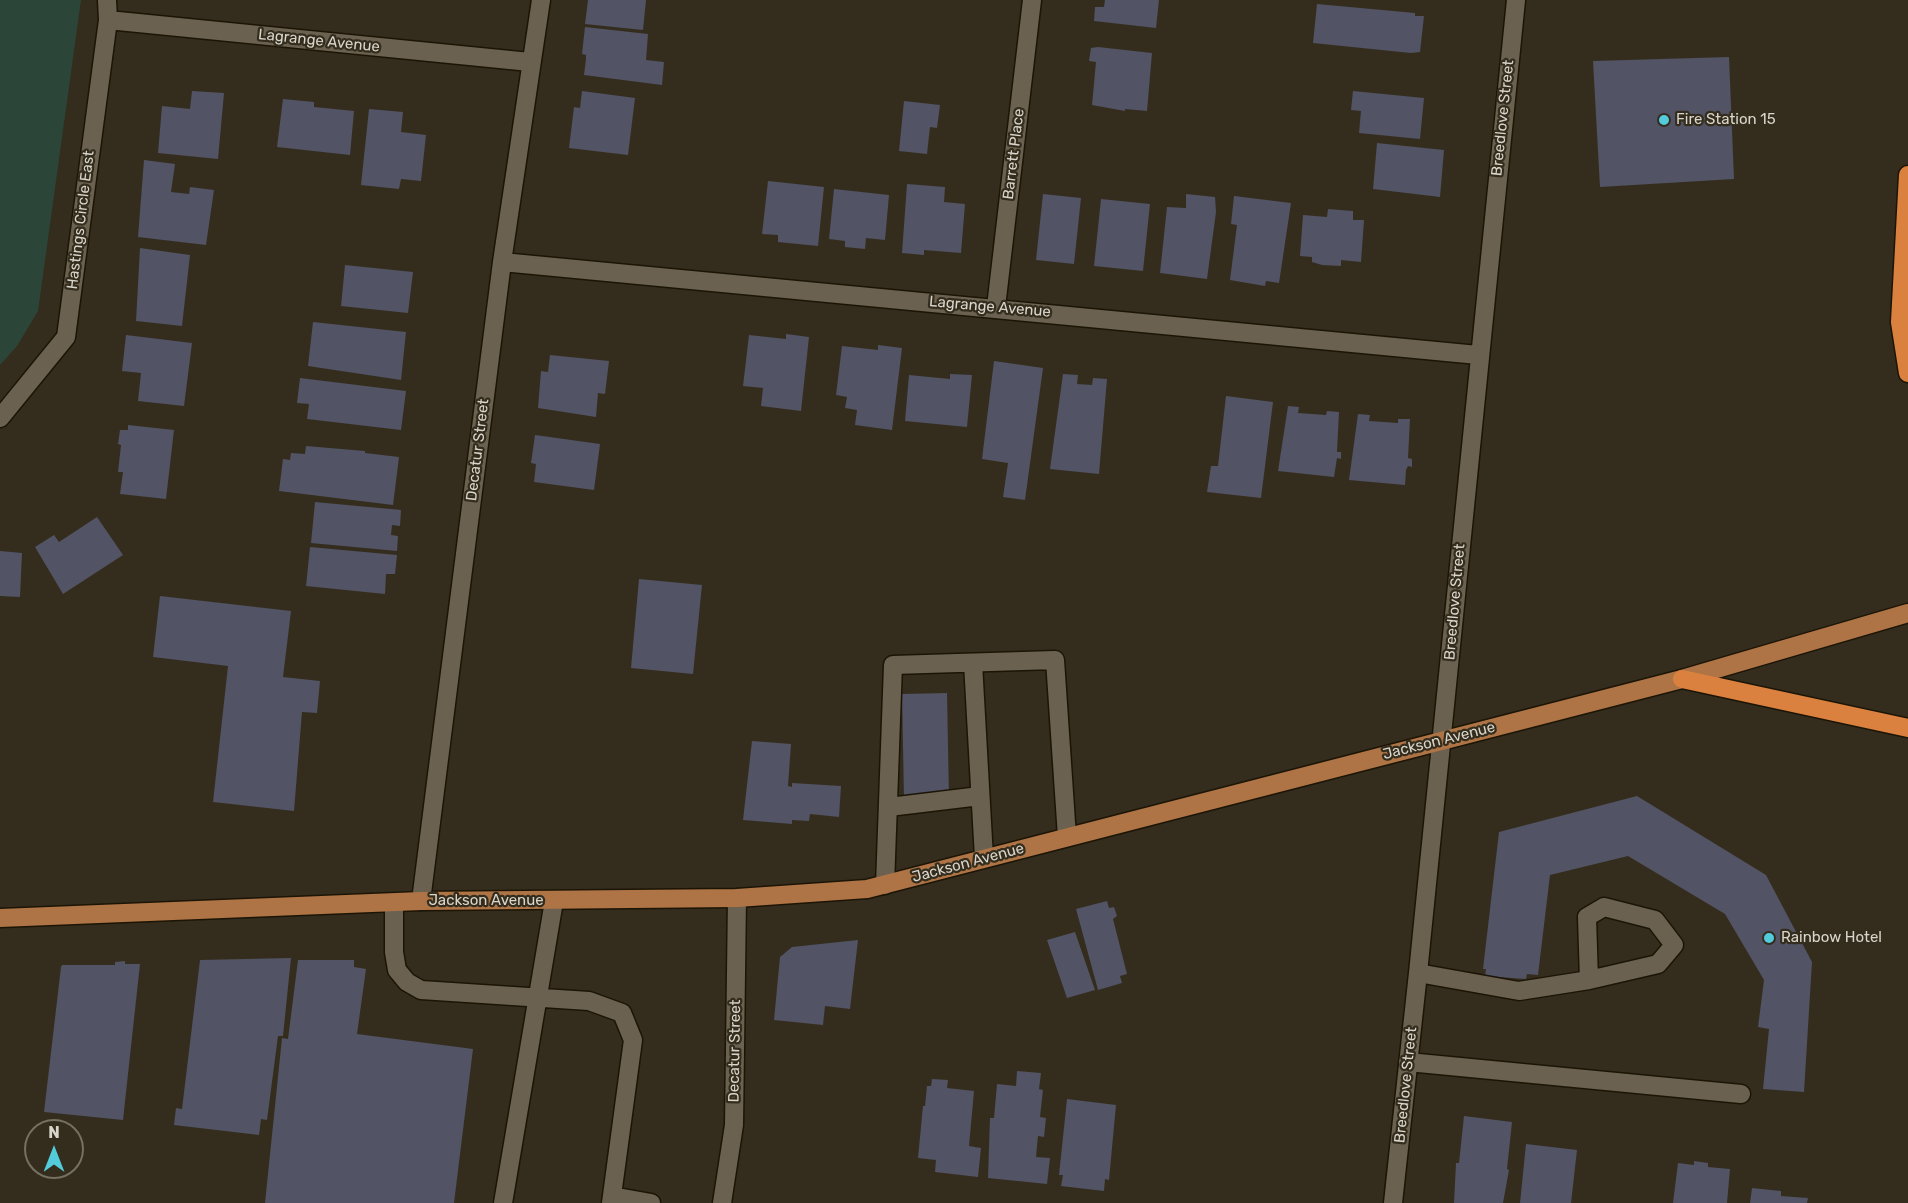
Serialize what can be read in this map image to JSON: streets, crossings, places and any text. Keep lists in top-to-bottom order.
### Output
{
  "streets": {
    "main road": ["Jackson Avenue"],
    "street": [
      "Lagrange Avenue",
      "Breedlove Street",
      "Barrett Place",
      "Hastings Circle East",
      "Decatur Street"
    ]
  },
  "crossings": [
    ["Lagrange Avenue", "Breedlove Street"],
    ["Lagrange Avenue", "Barrett Place"],
    ["Lagrange Avenue", "Hastings Circle East"],
    ["Lagrange Avenue", "Decatur Street"],
    ["Breedlove Street", "Jackson Avenue"],
    ["Decatur Street", "Jackson Avenue"]
  ],
  "places": ["Fire Station 15", "Rainbow Hotel"],
  "north": "top"
}
